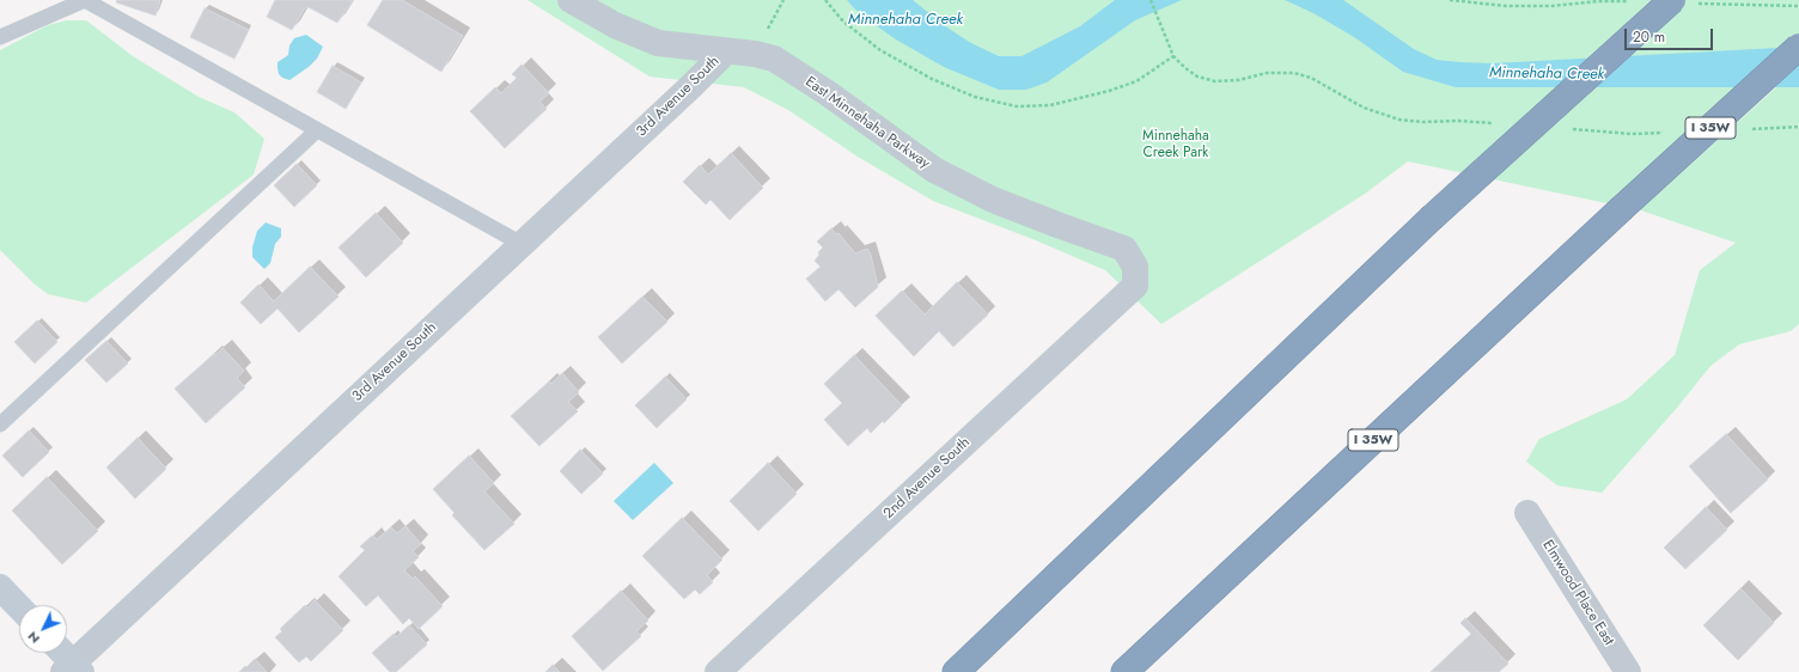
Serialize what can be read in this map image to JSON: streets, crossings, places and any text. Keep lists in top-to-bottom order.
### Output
{
  "streets": {
    "highway": ["I 35W"],
    "street": [
      "3rd Avenue South",
      "East Minnehaha Parkway",
      "2nd Avenue South",
      "Elmwood Place East"
    ]
  },
  "crossings": [
    ["3rd Avenue South", "East Minnehaha Parkway"],
    ["East Minnehaha Parkway", "2nd Avenue South"]
  ],
  "water": ["Minnehaha Creek"],
  "parks": ["Minnehaha Creek Park"],
  "scale_bar": "20 m",
  "north": "bottom left"
}
